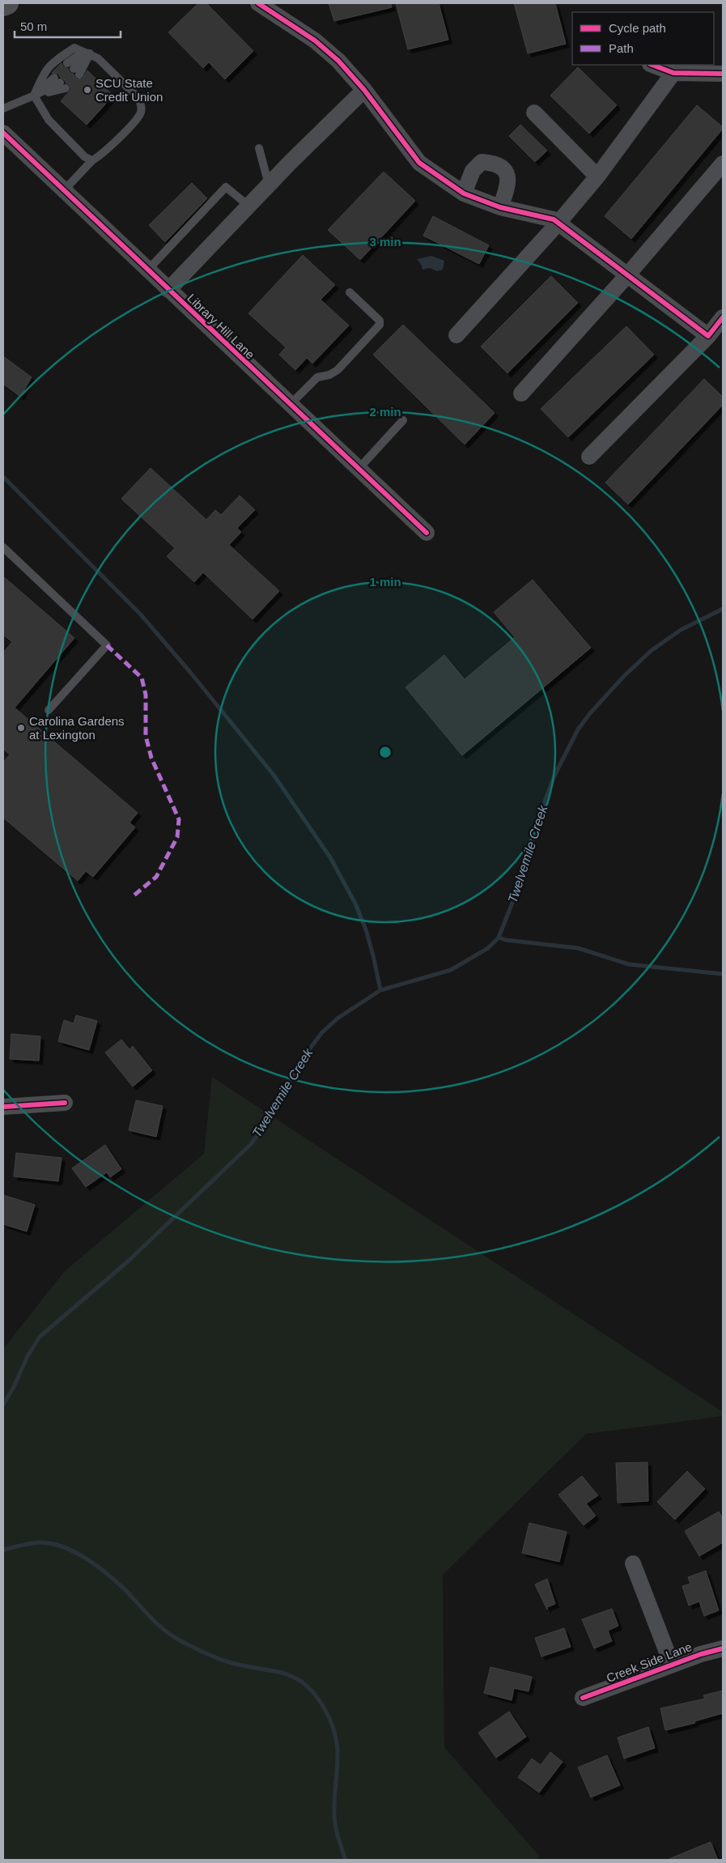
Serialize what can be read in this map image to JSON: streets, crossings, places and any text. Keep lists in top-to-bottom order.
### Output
{
  "streets": {
    "street": ["Library Hill Lane", "Creek Side Lane"]
  },
  "water": ["Twelvemile Creek"],
  "places": ["SCU State Credit Union", "Carolina Gardens at Lexington"],
  "legend": ["Cycle path", "Path"],
  "scale_bar": "50 m",
  "rings": ["3 min", "2 min", "1 min"]
}
